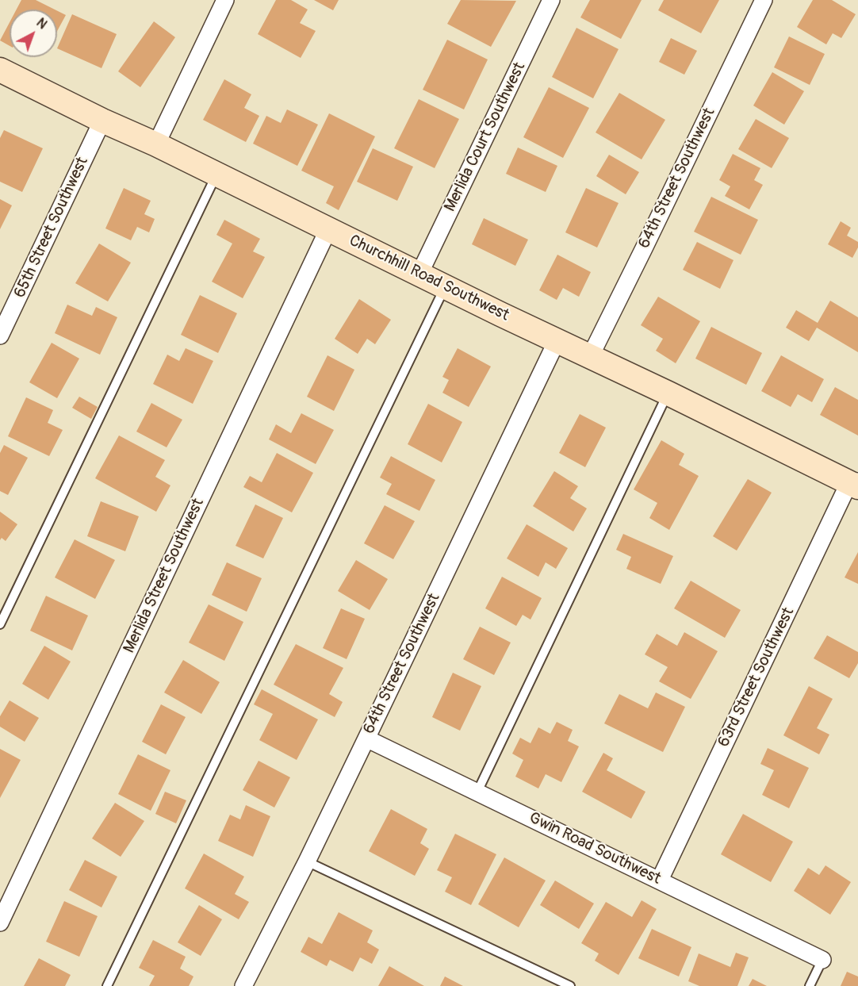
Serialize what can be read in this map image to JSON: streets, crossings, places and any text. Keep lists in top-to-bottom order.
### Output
{
  "streets": {
    "street": [
      "Merlida Court Southwest",
      "64th Street Southwest",
      "65th Street Southwest",
      "Churchhill Road Southwest",
      "Merlida Street Southwest",
      "63rd Street Southwest",
      "Gwin Road Southwest"
    ]
  },
  "crossings": [
    ["Merlida Court Southwest", "Churchhill Road Southwest"],
    ["64th Street Southwest", "Churchhill Road Southwest"],
    ["64th Street Southwest", "Gwin Road Southwest"],
    ["65th Street Southwest", "Churchhill Road Southwest"],
    ["Churchhill Road Southwest", "Merlida Street Southwest"],
    ["Churchhill Road Southwest", "63rd Street Southwest"],
    ["63rd Street Southwest", "Gwin Road Southwest"]
  ],
  "north": "top right"
}
